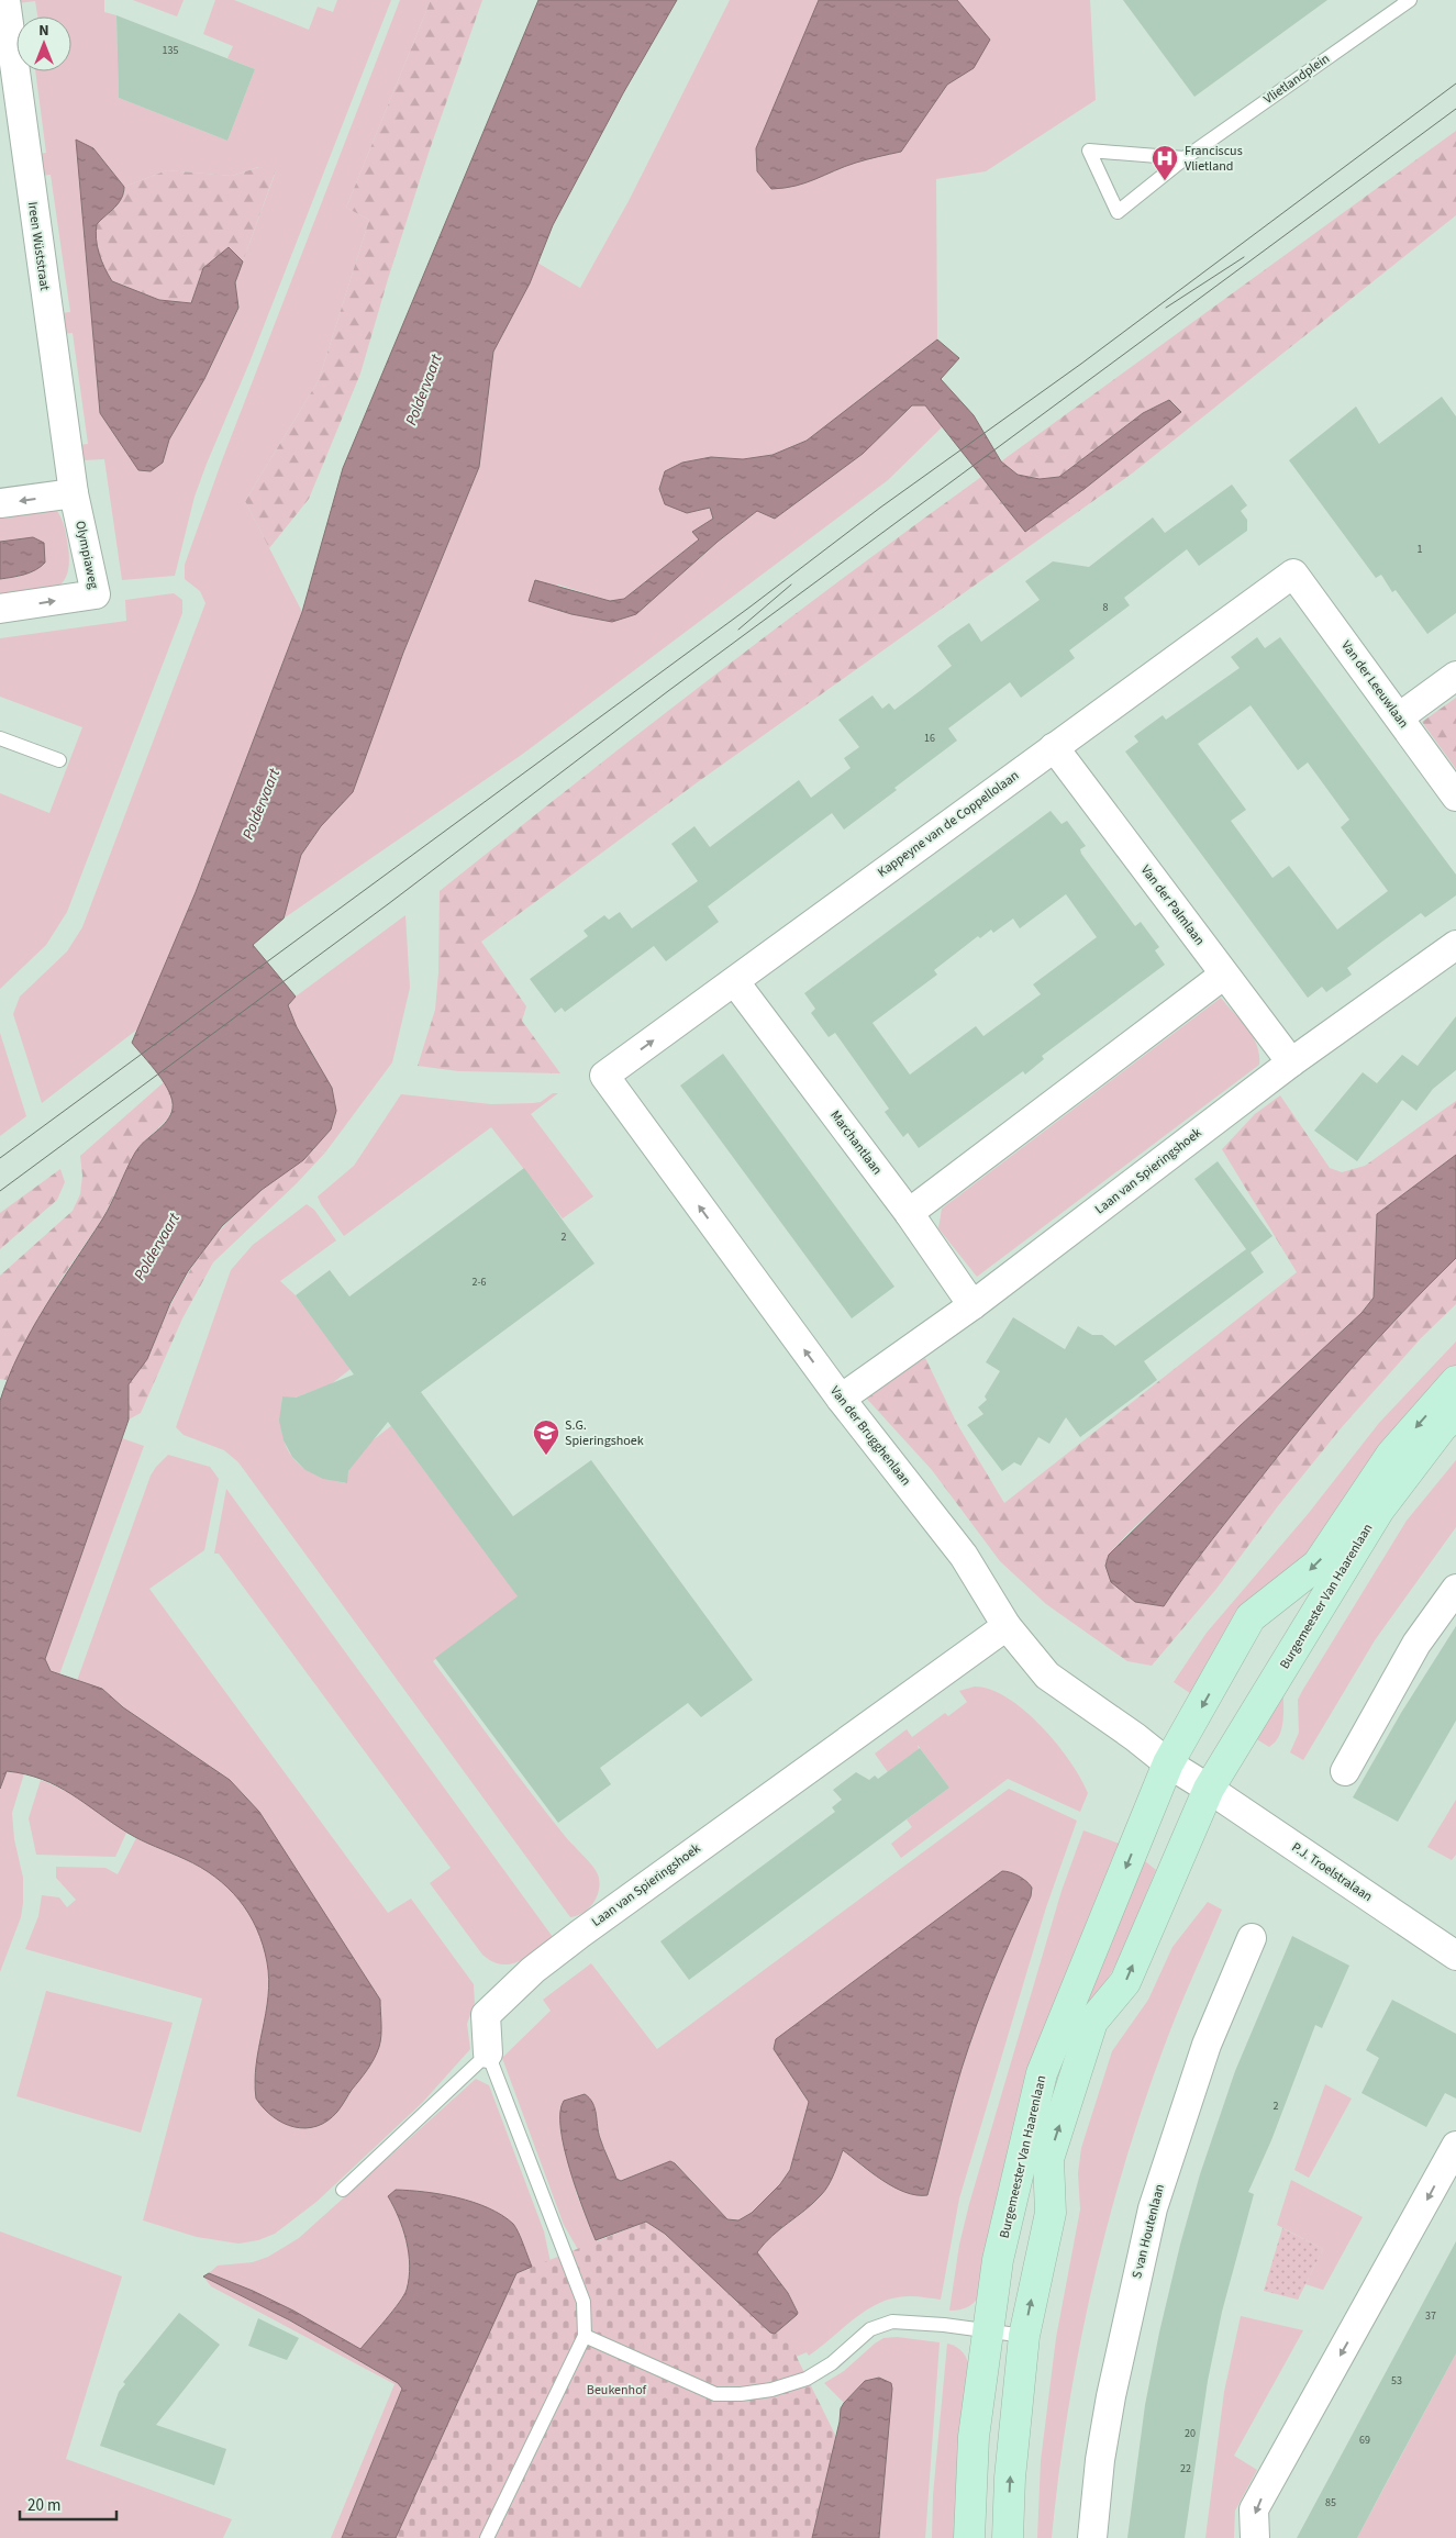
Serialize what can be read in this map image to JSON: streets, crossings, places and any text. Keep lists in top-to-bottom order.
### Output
{
  "streets": {
    "main road": ["Burgemeester Van Haarenlaan"],
    "street": [
      "Ireen Wüststraat",
      "Olympiaweg",
      "Van der Leeuwlaan",
      "Kappeyne van de Coppellolaan",
      "Van der Palmlaan",
      "Marchantlaan",
      "Laan van Spieringshoek",
      "Van der Brugghenlaan",
      "P.J. Troelstralaan",
      "S van Houtenlaan"
    ],
    "lane": ["Vlietlandplein"]
  },
  "crossings": [
    ["Ireen Wüststraat", "Olympiaweg"],
    ["Van der Leeuwlaan", "Kappeyne van de Coppellolaan"],
    ["Kappeyne van de Coppellolaan", "Van der Palmlaan"],
    ["Kappeyne van de Coppellolaan", "Marchantlaan"],
    ["Kappeyne van de Coppellolaan", "Van der Brugghenlaan"],
    ["Van der Palmlaan", "Laan van Spieringshoek"],
    ["Marchantlaan", "Laan van Spieringshoek"],
    ["Laan van Spieringshoek", "Van der Brugghenlaan"],
    ["Van der Brugghenlaan", "Burgemeester Van Haarenlaan"],
    ["Burgemeester Van Haarenlaan", "P.J. Troelstralaan"]
  ],
  "one_way": ["Van der Brugghenlaan"],
  "water": ["Poldervaart"],
  "parks": ["Beukenhof"],
  "places": {
    "hospital": ["Franciscus Vlietland"],
    "school or university": ["S.G. Spieringshoek"]
  },
  "house_numbers": [
    "135",
    "1",
    "8",
    "16",
    "2",
    "2-6",
    "2",
    "37",
    "53",
    "20",
    "69",
    "22",
    "85"
  ],
  "scale_bar": "20 m",
  "north": "top"
}
